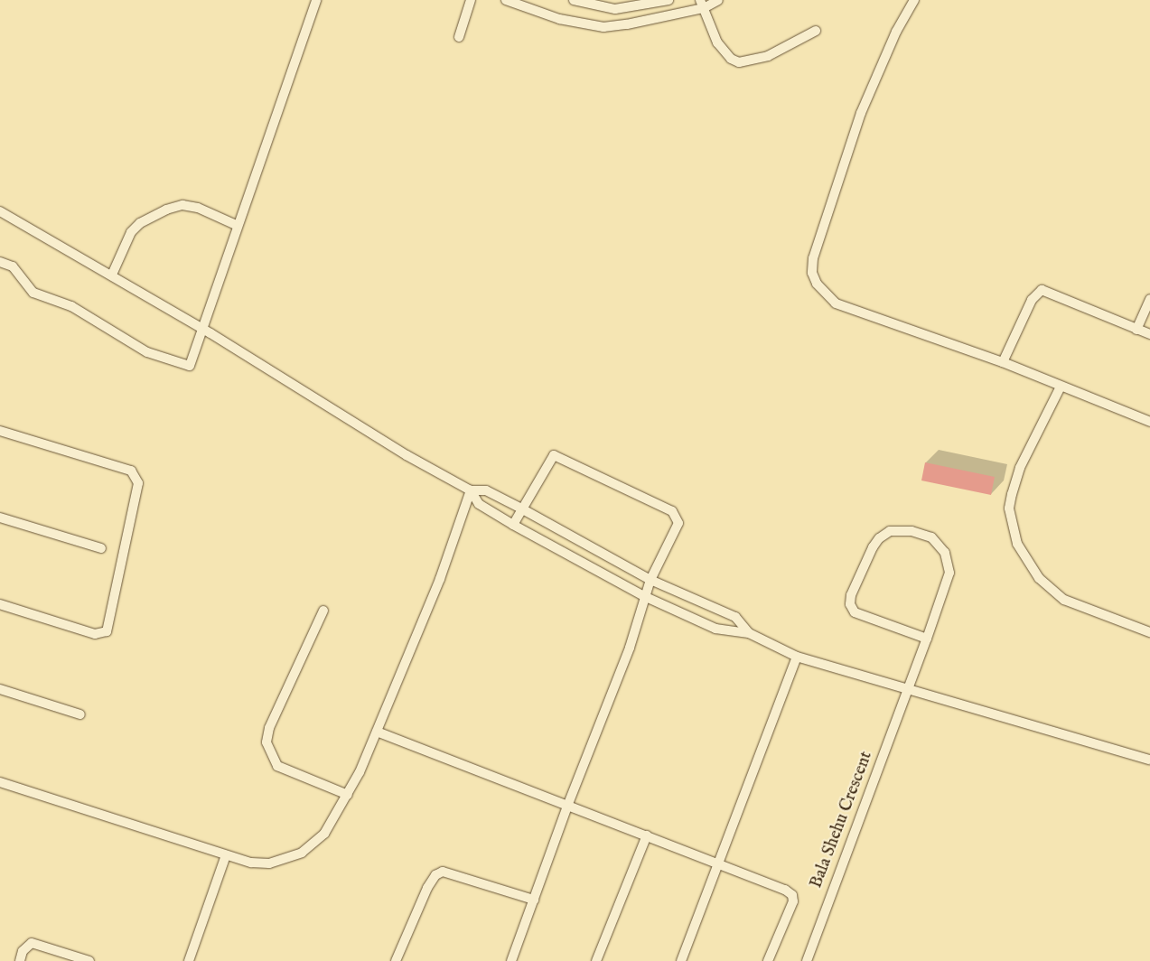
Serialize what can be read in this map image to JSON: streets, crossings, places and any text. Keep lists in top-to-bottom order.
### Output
{
  "streets": {
    "street": ["Bala Shehu Crescent"]
  }
}
